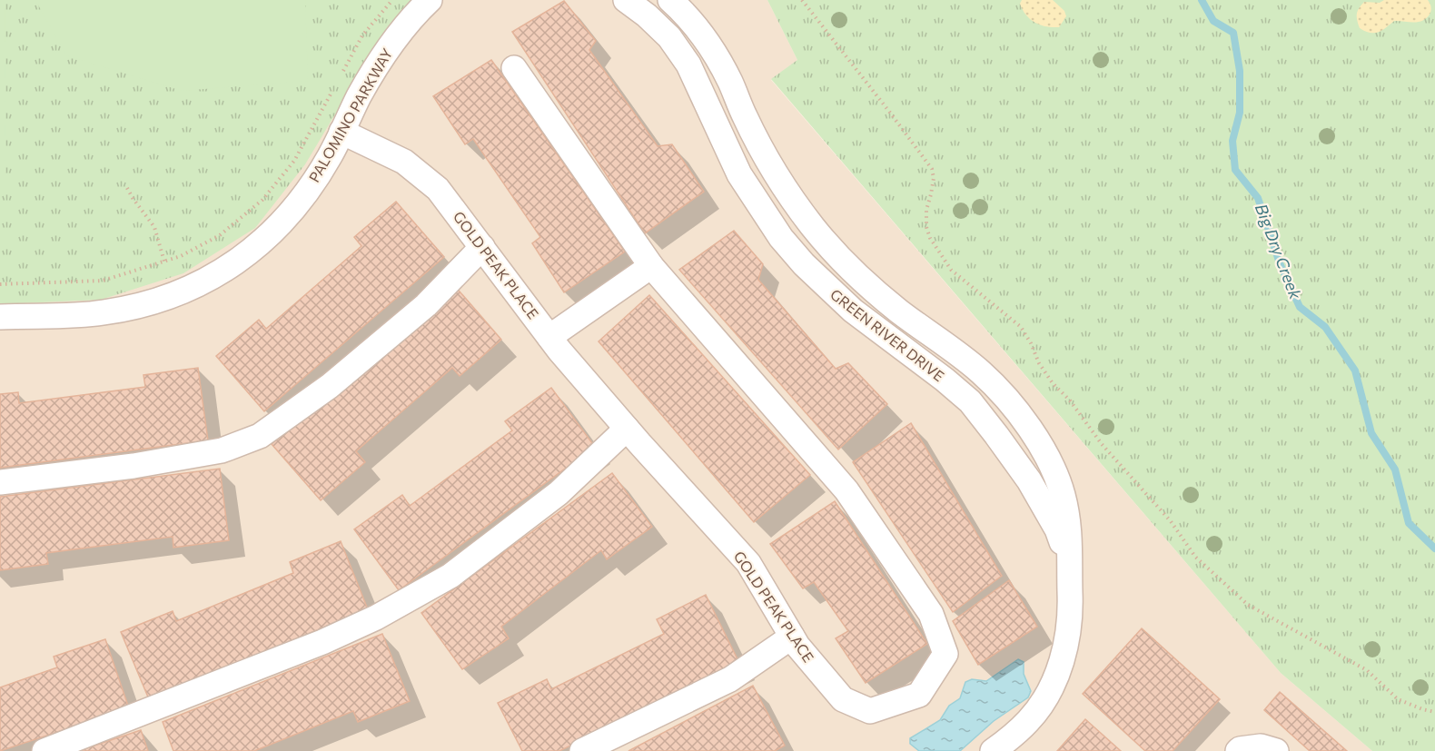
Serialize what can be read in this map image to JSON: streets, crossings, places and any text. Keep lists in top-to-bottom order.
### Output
{
  "streets": {
    "street": ["PALOMINO PARKWAY", "GOLD PEAK PLACE", "GREEN RIVER DRIVE"]
  },
  "crossings": [
    ["PALOMINO PARKWAY", "GOLD PEAK PLACE"]
  ],
  "water": ["Big Dry Creek"]
}
